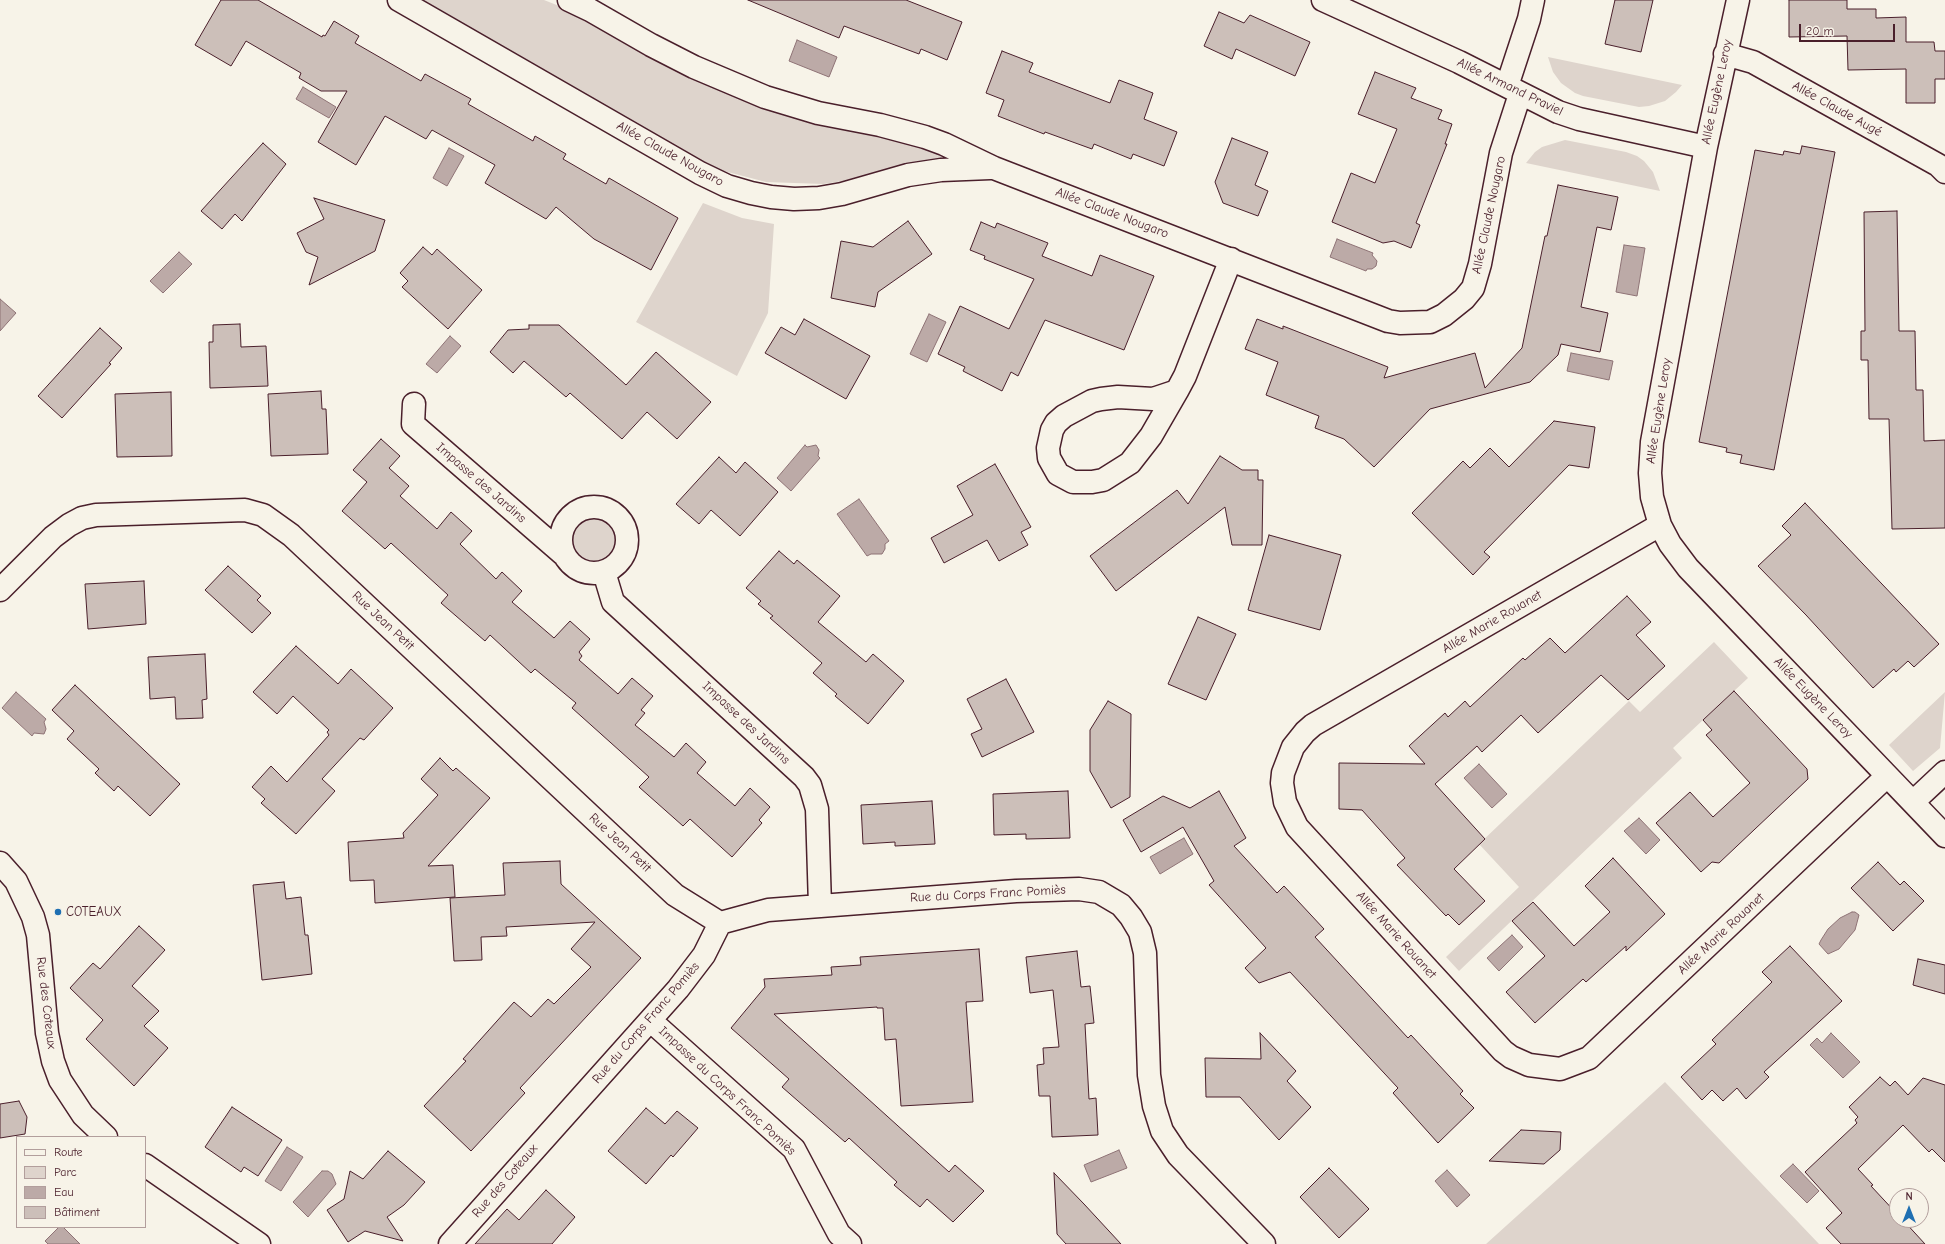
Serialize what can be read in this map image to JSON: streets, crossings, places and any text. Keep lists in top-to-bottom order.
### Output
{
  "streets": {
    "street": [
      "Allée Armand Praviel",
      "Allée Eugène Leroy",
      "Allée Claude Augé",
      "Allée Claude Nougaro",
      "Impasse des Jardins",
      "Rue Jean Petit",
      "Allée Marie Rouanet",
      "Rue du Corps Franc Pomiès",
      "Rue des Coteaux",
      "Impasse du Corps Franc Pomiès"
    ]
  },
  "crossings": [
    ["Allée Armand Praviel", "Allée Eugène Leroy"],
    ["Allée Armand Praviel", "Allée Claude Nougaro"],
    ["Allée Eugène Leroy", "Allée Claude Augé"],
    ["Allée Eugène Leroy", "Allée Marie Rouanet"],
    ["Impasse des Jardins", "Rue du Corps Franc Pomiès"],
    ["Rue Jean Petit", "Rue du Corps Franc Pomiès"],
    ["Rue du Corps Franc Pomiès", "Rue des Coteaux"],
    ["Rue du Corps Franc Pomiès", "Impasse du Corps Franc Pomiès"]
  ],
  "places": ["COTEAUX"],
  "legend": [
    "Route",
    "Parc",
    "Eau",
    "Bâtiment"
  ],
  "scale_bar": "20 m",
  "north": "top"
}
